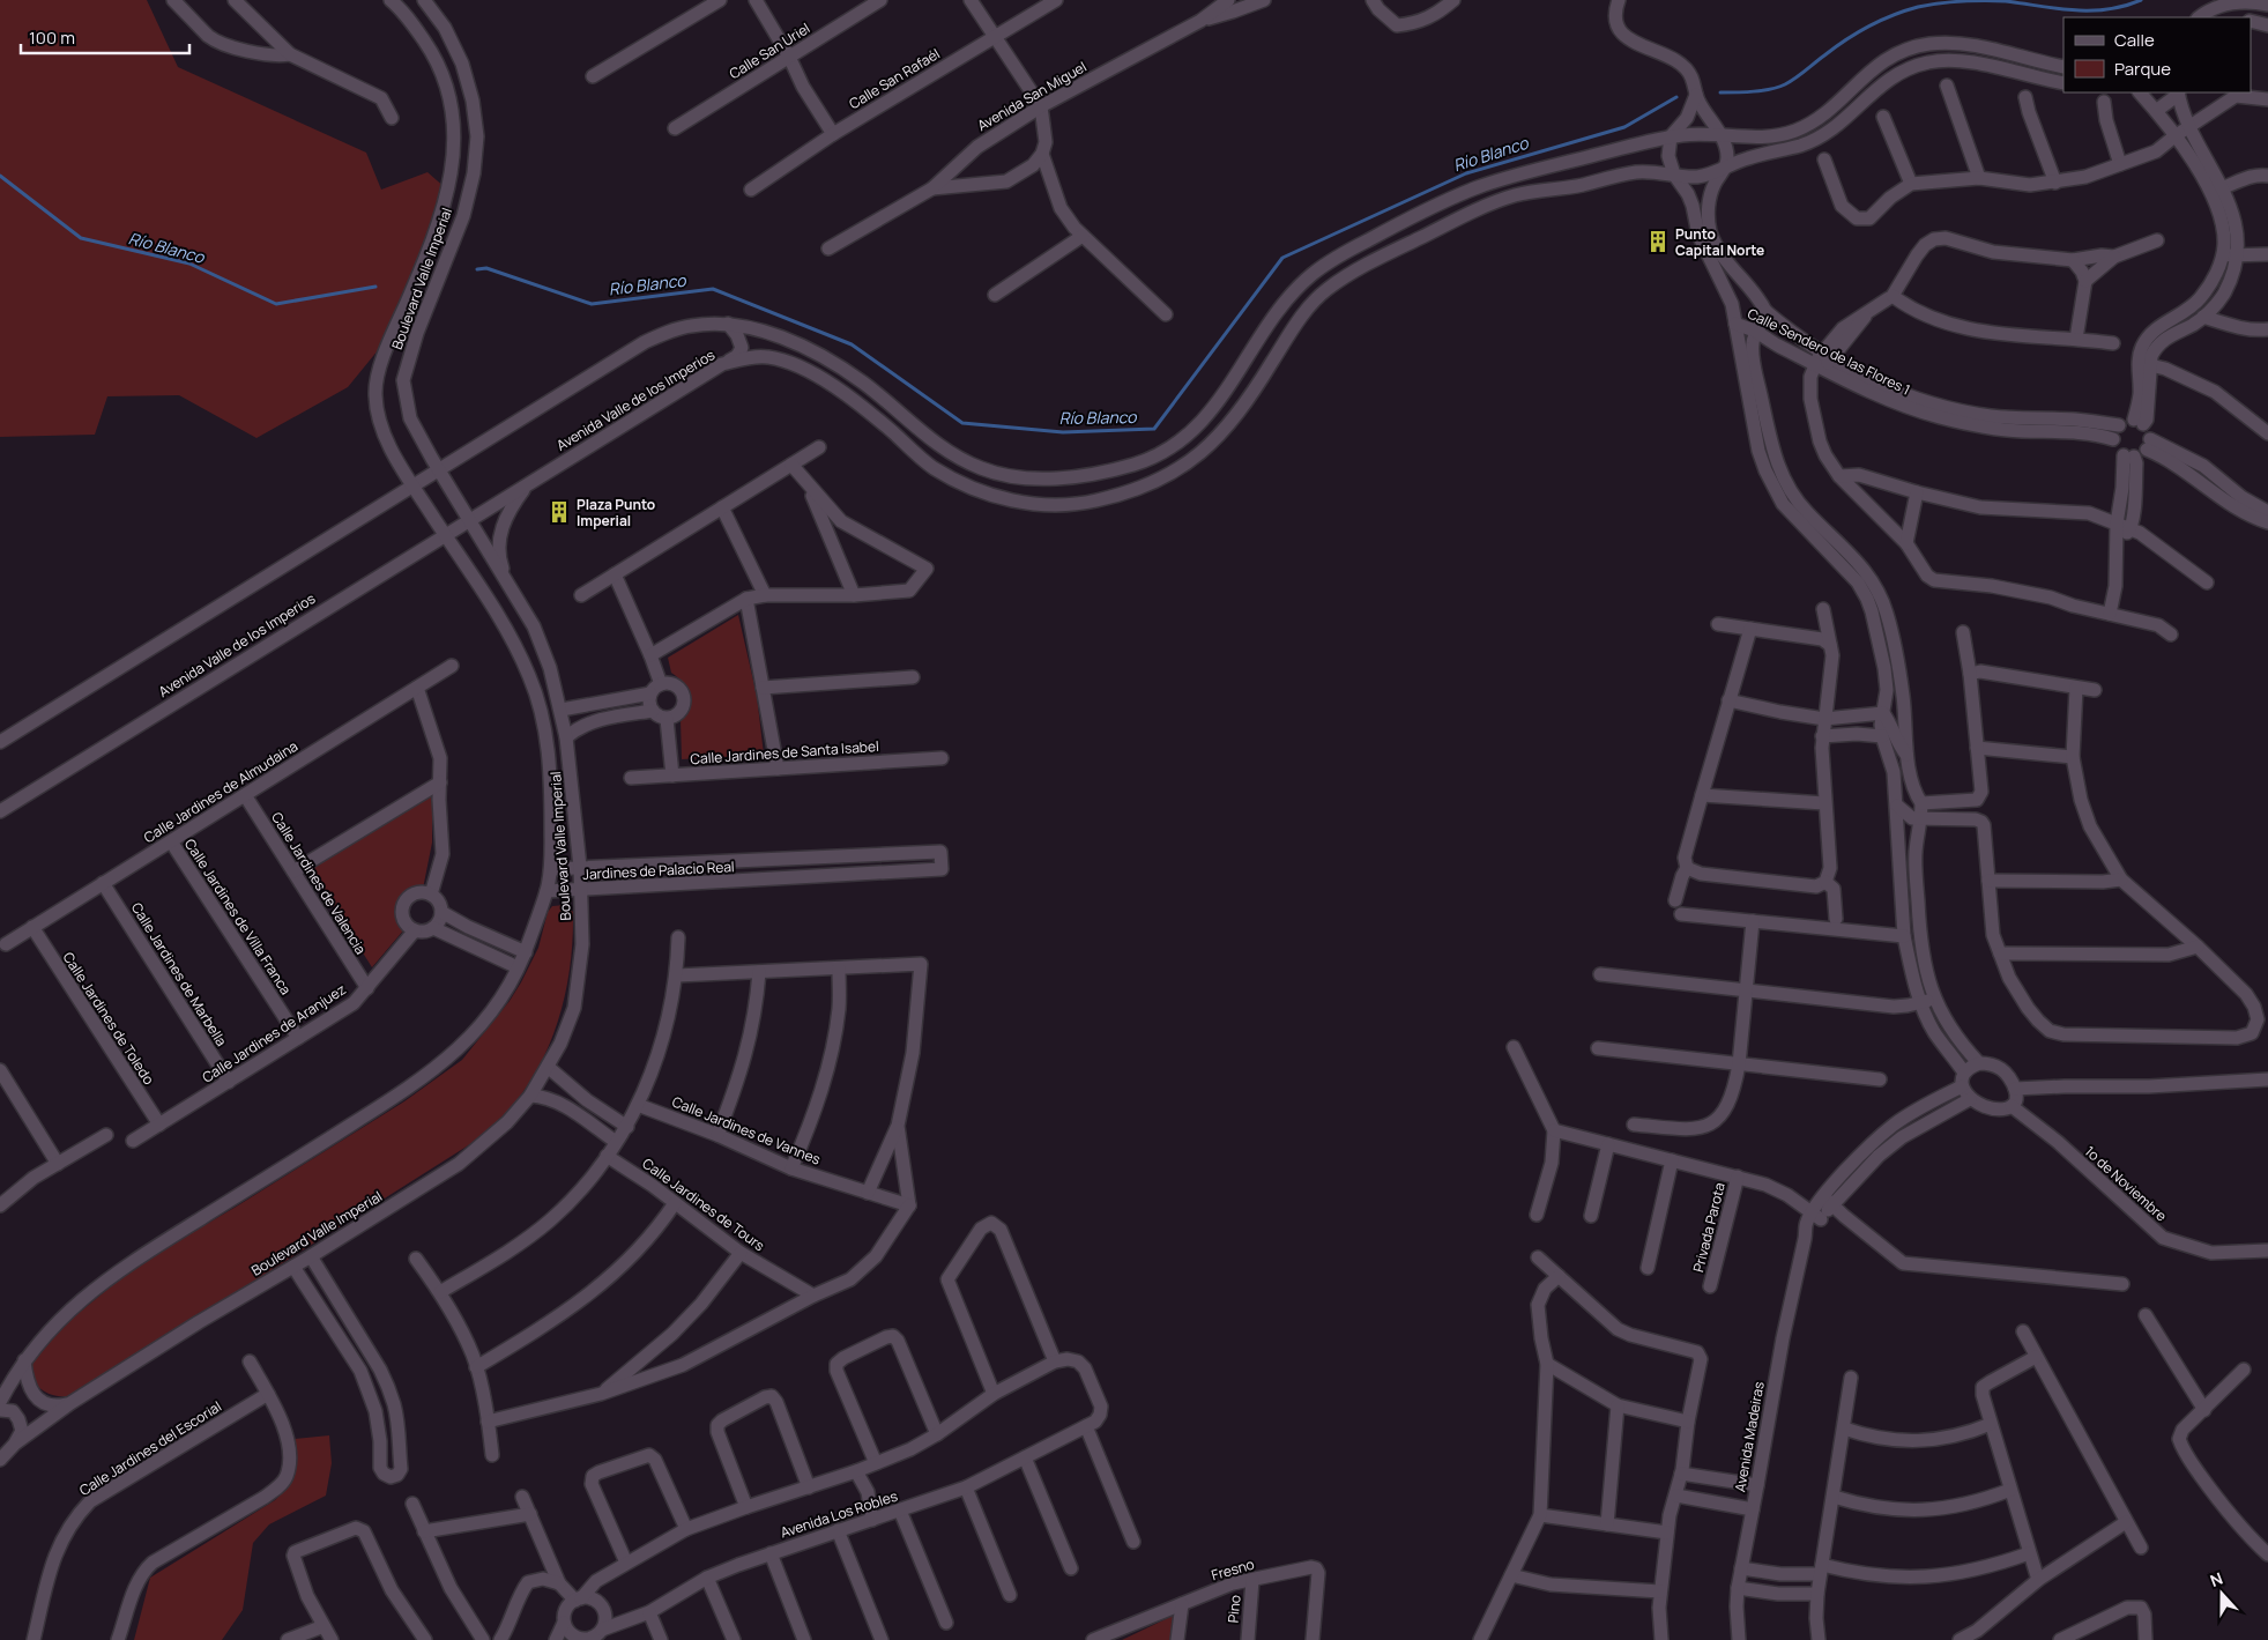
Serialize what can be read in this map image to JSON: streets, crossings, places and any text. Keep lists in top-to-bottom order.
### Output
{
  "streets": {
    "street": [
      "Calle San Uriel",
      "Calle San Rafaél",
      "Avenida San Miguel",
      "Boulevard Valle Imperial",
      "Calle Sendero de las Flores 1",
      "Avenida Valle de los Imperios",
      "Calle Jardines de Santa Isabel",
      "Calle Jardines de Almudaina",
      "Jardines de Palacio Real",
      "Calle Jardines de Valencia",
      "Calle Jardines de Villa Franca",
      "Calle Jardines de Marbella",
      "Calle Jardines de Toledo",
      "Calle Jardines de Aranjuez",
      "Calle Jardines de Vannes",
      "1o de Noviembre",
      "Calle Jardines de Tours",
      "Privada Parota",
      "Avenida Madeiras",
      "Calle Jardines del Escorial",
      "Avenida Los Robles",
      "Fresno",
      "Pino"
    ]
  },
  "crossings": [
    ["Boulevard Valle Imperial", "Avenida Valle de los Imperios"],
    ["Boulevard Valle Imperial", "Jardines de Palacio Real"],
    ["Calle Jardines de Almudaina", "Calle Jardines de Valencia"],
    ["Calle Jardines de Almudaina", "Calle Jardines de Villa Franca"],
    ["Calle Jardines de Almudaina", "Calle Jardines de Marbella"],
    ["Calle Jardines de Almudaina", "Calle Jardines de Toledo"],
    ["Calle Jardines de Valencia", "Calle Jardines de Aranjuez"],
    ["Calle Jardines de Villa Franca", "Calle Jardines de Aranjuez"],
    ["Calle Jardines de Marbella", "Calle Jardines de Aranjuez"],
    ["Calle Jardines de Toledo", "Calle Jardines de Aranjuez"],
    ["1o de Noviembre", "Avenida Madeiras"],
    ["Fresno", "Pino"]
  ],
  "water": ["Río Blanco"],
  "places": {
    "building": ["Punto Capital Norte", "Plaza Punto Imperial"]
  },
  "legend": ["Calle", "Parque"],
  "scale_bar": "100 m",
  "north": "top"
}
